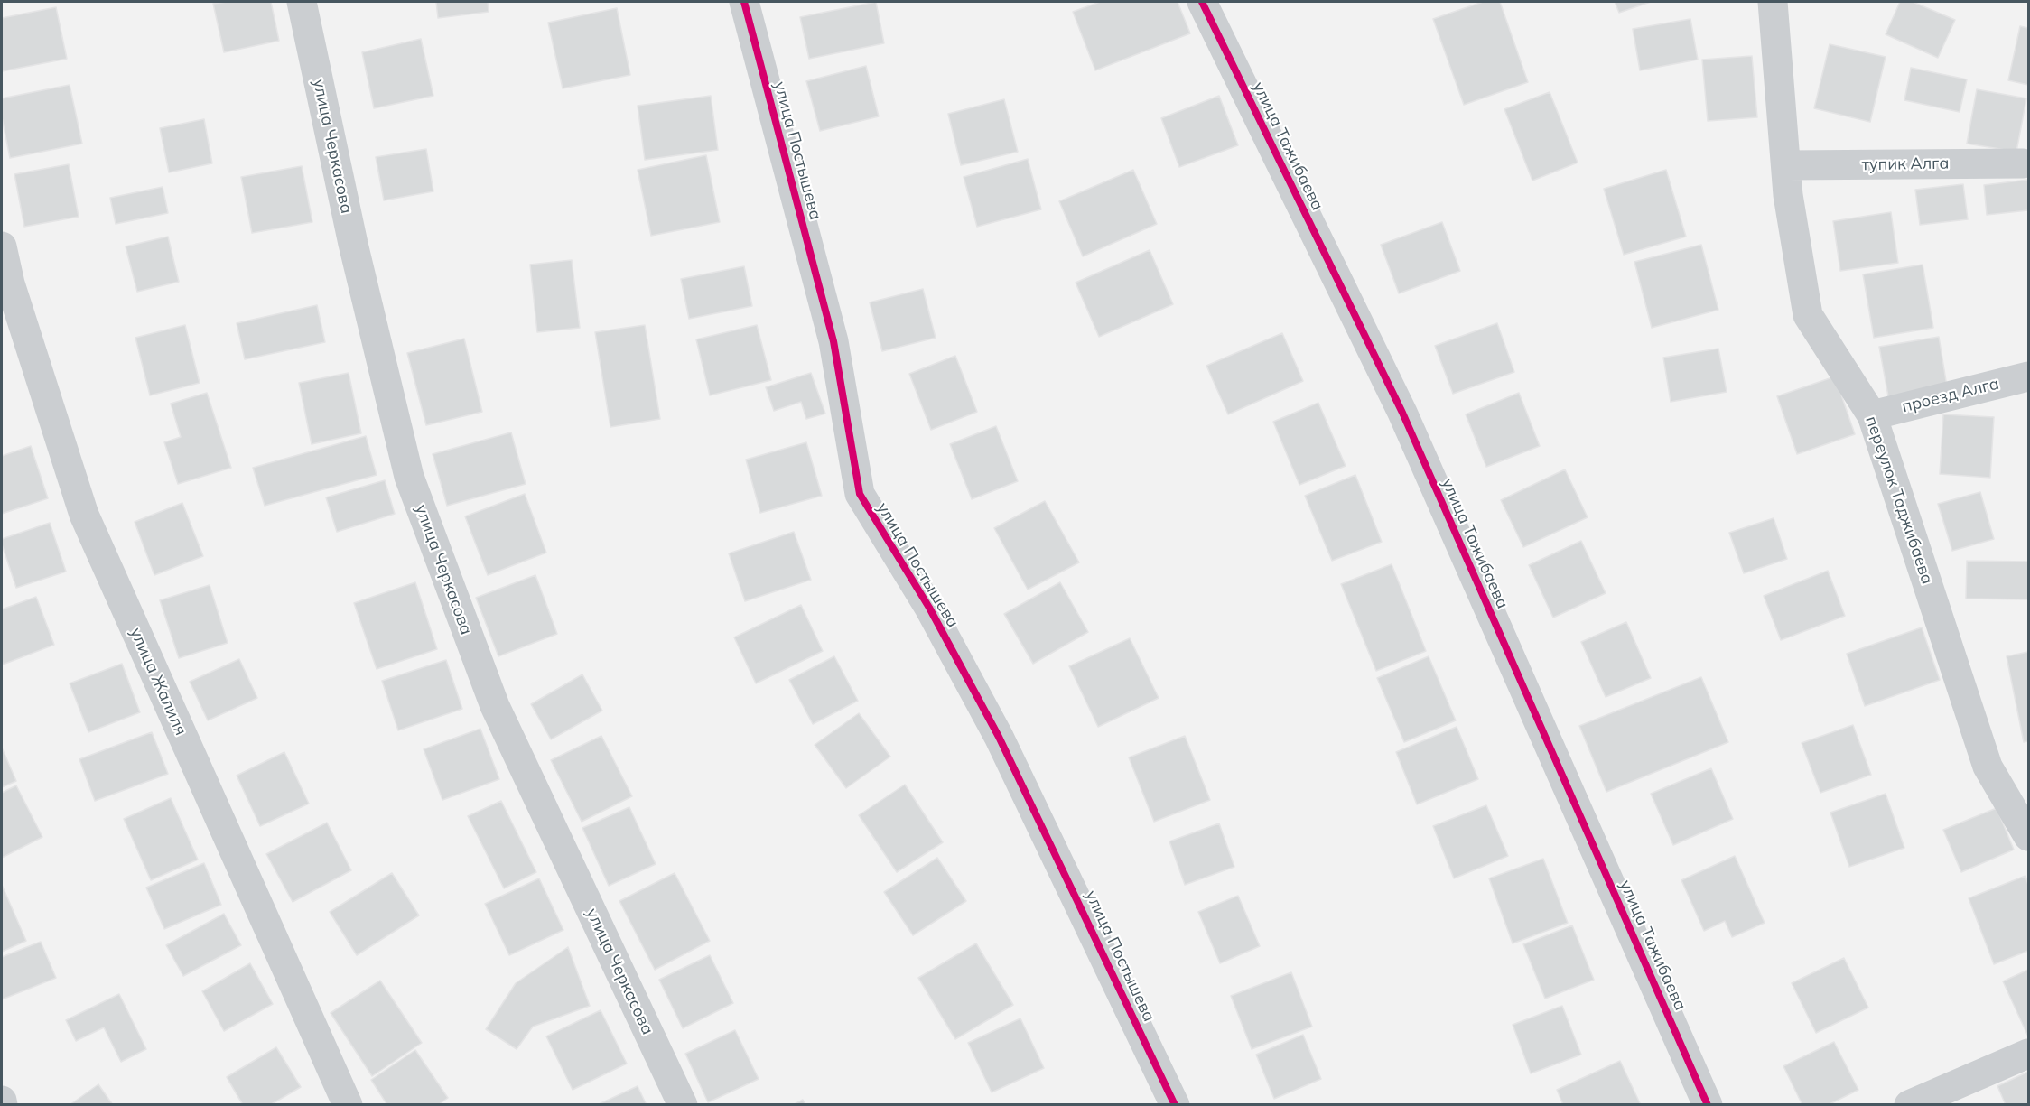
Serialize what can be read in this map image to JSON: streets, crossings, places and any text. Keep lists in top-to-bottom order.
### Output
{
  "streets": {
    "street": [
      "улица Черкасова",
      "улица Тажибаева",
      "улица Постышева",
      "тупик Алга",
      "проезд Алга",
      "переулок Таджибаева",
      "улица Жалиля"
    ]
  },
  "crossings": [
    ["тупик Алга", "переулок Таджибаева"],
    ["проезд Алга", "переулок Таджибаева"]
  ]
}
